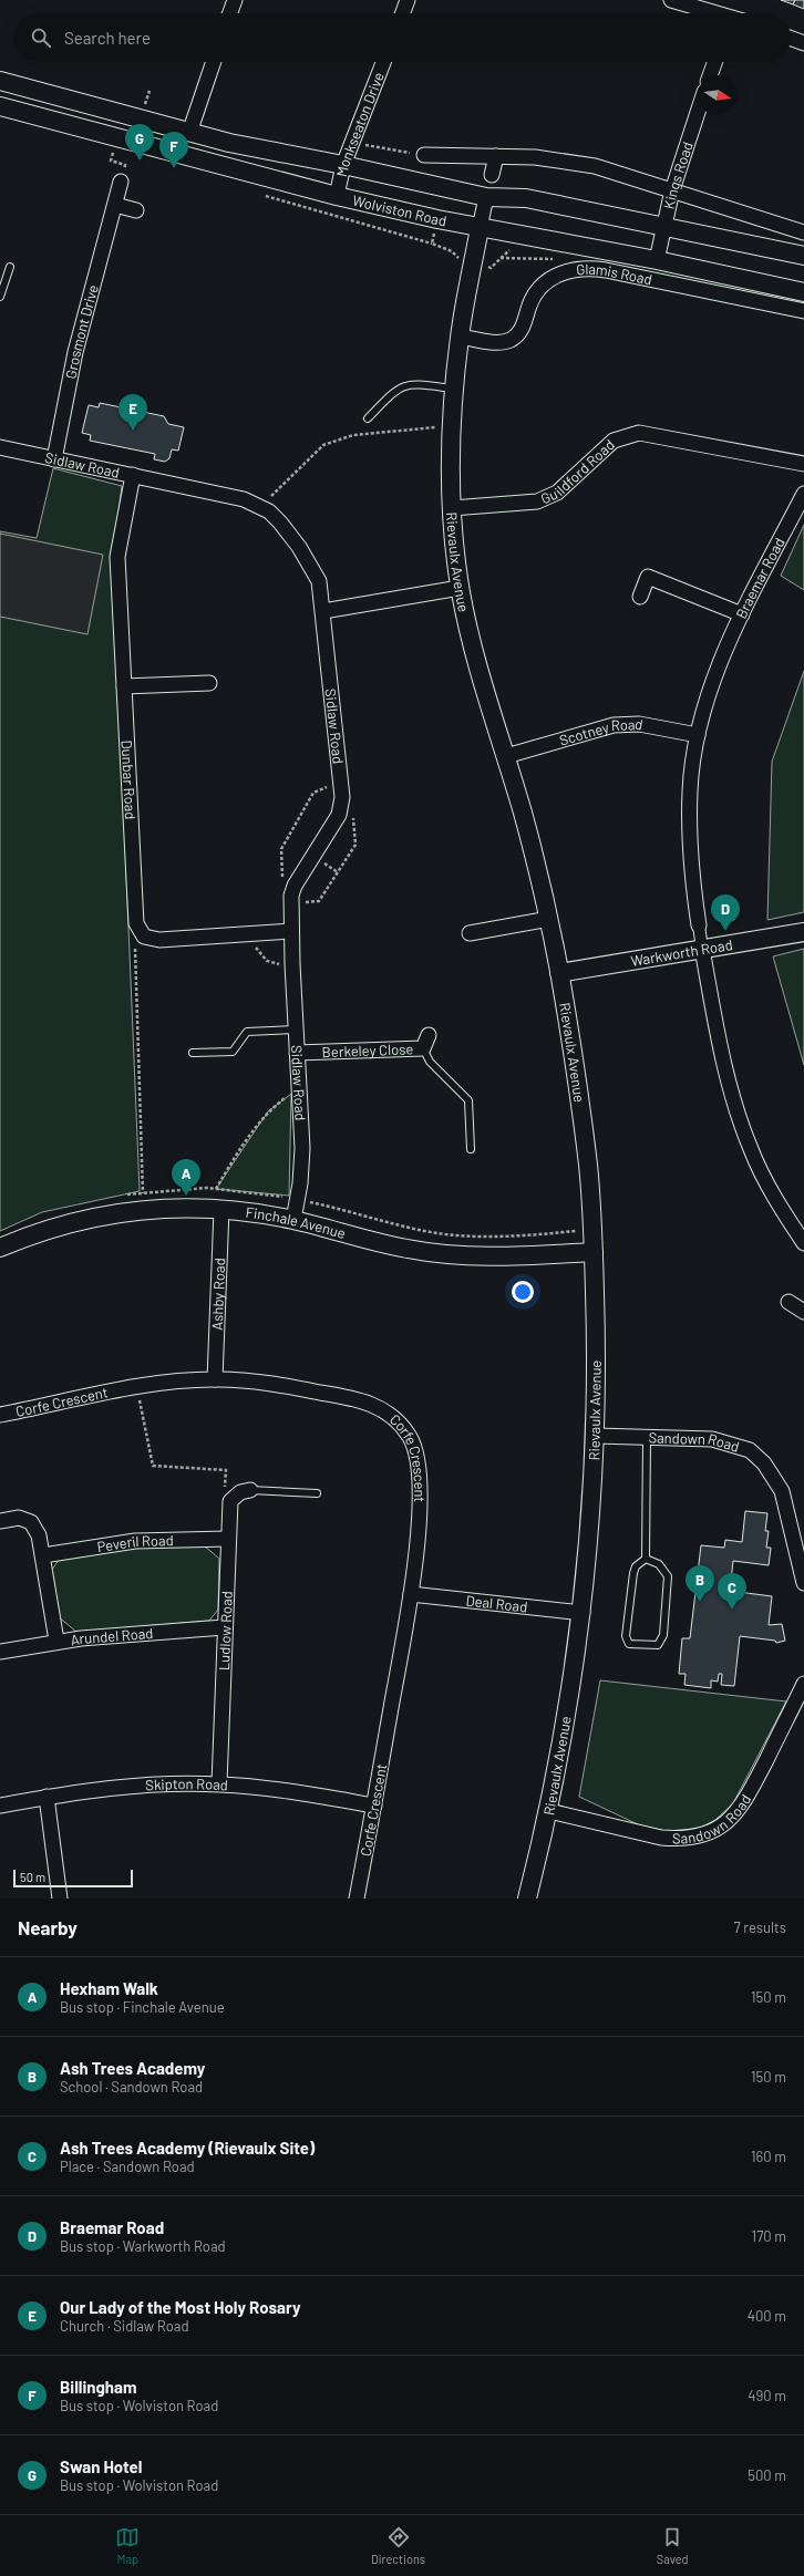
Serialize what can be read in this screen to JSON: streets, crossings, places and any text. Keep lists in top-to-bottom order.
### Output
{
  "streets": {
    "street": [
      "Monkseaton Drive",
      "Kings Road",
      "Wolviston Road",
      "Glamis Road",
      "Grosmont Drive",
      "Sidlaw Road",
      "Guildford Road",
      "Rievaulx Avenue",
      "Braemar Road",
      "Scotney Road",
      "Dunbar Road",
      "Warkworth Road",
      "Berkeley Close",
      "Finchale Avenue",
      "Ashby Road",
      "Corfe Crescent",
      "Sandown Road",
      "Peveril Road",
      "Deal Road",
      "Ludlow Road",
      "Arundel Road",
      "Skipton Road"
    ]
  },
  "crossings": [
    ["Monkseaton Drive", "Wolviston Road"],
    ["Kings Road", "Wolviston Road"],
    ["Wolviston Road", "Rievaulx Avenue"],
    ["Glamis Road", "Rievaulx Avenue"],
    ["Grosmont Drive", "Sidlaw Road"],
    ["Sidlaw Road", "Dunbar Road"],
    ["Sidlaw Road", "Berkeley Close"],
    ["Sidlaw Road", "Finchale Avenue"],
    ["Guildford Road", "Rievaulx Avenue"],
    ["Rievaulx Avenue", "Scotney Road"],
    ["Rievaulx Avenue", "Warkworth Road"],
    ["Rievaulx Avenue", "Finchale Avenue"],
    ["Rievaulx Avenue", "Sandown Road"],
    ["Rievaulx Avenue", "Deal Road"],
    ["Braemar Road", "Scotney Road"],
    ["Finchale Avenue", "Ashby Road"],
    ["Ashby Road", "Corfe Crescent"],
    ["Corfe Crescent", "Deal Road"],
    ["Corfe Crescent", "Skipton Road"],
    ["Peveril Road", "Ludlow Road"],
    ["Ludlow Road", "Arundel Road"],
    ["Ludlow Road", "Skipton Road"]
  ],
  "scale_bar": "50 m",
  "north": "right",
  "page": {
    "search": "Search here",
    "pins": [
      "G",
      "F",
      "E",
      "D",
      "A",
      "B",
      "C"
    ],
    "scale": "50 m",
    "heading": ["Nearby", "7 results"],
    "list": [
      {
        "mark": "A",
        "name": "Hexham Walk",
        "note": "Bus stop · Finchale Avenue",
        "value": "150 m"
      },
      {
        "mark": "B",
        "name": "Ash Trees Academy",
        "note": "School · Sandown Road",
        "value": "150 m"
      },
      {
        "mark": "C",
        "name": "Ash Trees Academy (Rievaulx Site)",
        "note": "Place · Sandown Road",
        "value": "160 m"
      },
      {
        "mark": "D",
        "name": "Braemar Road",
        "note": "Bus stop · Warkworth Road",
        "value": "170 m"
      },
      {
        "mark": "E",
        "name": "Our Lady of the Most Holy Rosary",
        "note": "Church · Sidlaw Road",
        "value": "400 m"
      },
      {
        "mark": "F",
        "name": "Billingham",
        "note": "Bus stop · Wolviston Road",
        "value": "490 m"
      },
      {
        "mark": "G",
        "name": "Swan Hotel",
        "note": "Bus stop · Wolviston Road",
        "value": "500 m"
      }
    ],
    "nav": ["Map", "Directions", "Saved"]
  }
}
